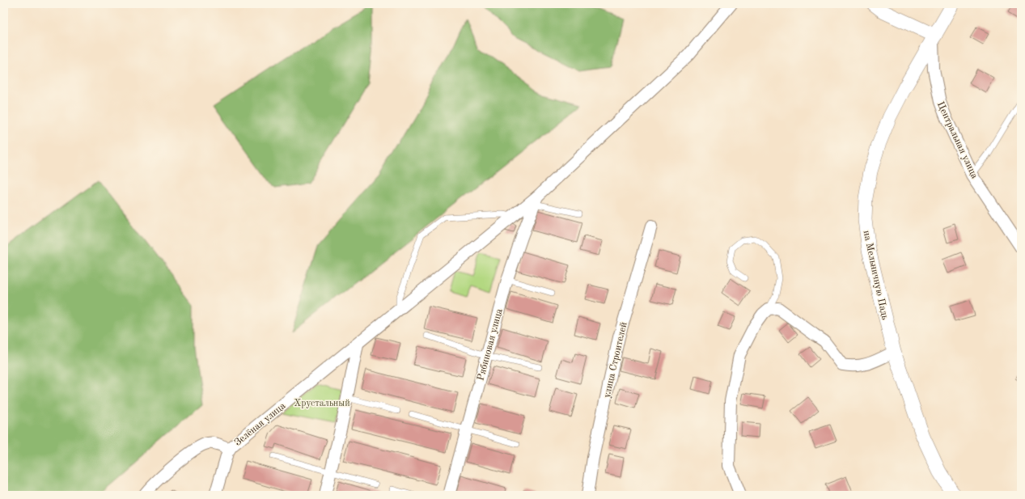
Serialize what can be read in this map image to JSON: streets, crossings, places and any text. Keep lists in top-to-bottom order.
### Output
{
  "streets": {
    "street": [
      "Центральная улица",
      "на Мельничную Падь",
      "Рябиновая улица",
      "улица Строителей",
      "Зелёная улица"
    ]
  },
  "crossings": [
    ["Центральная улица", "на Мельничную Падь"],
    ["Рябиновая улица", "Зелёная улица"]
  ],
  "parks": ["Хрустальный"]
}
